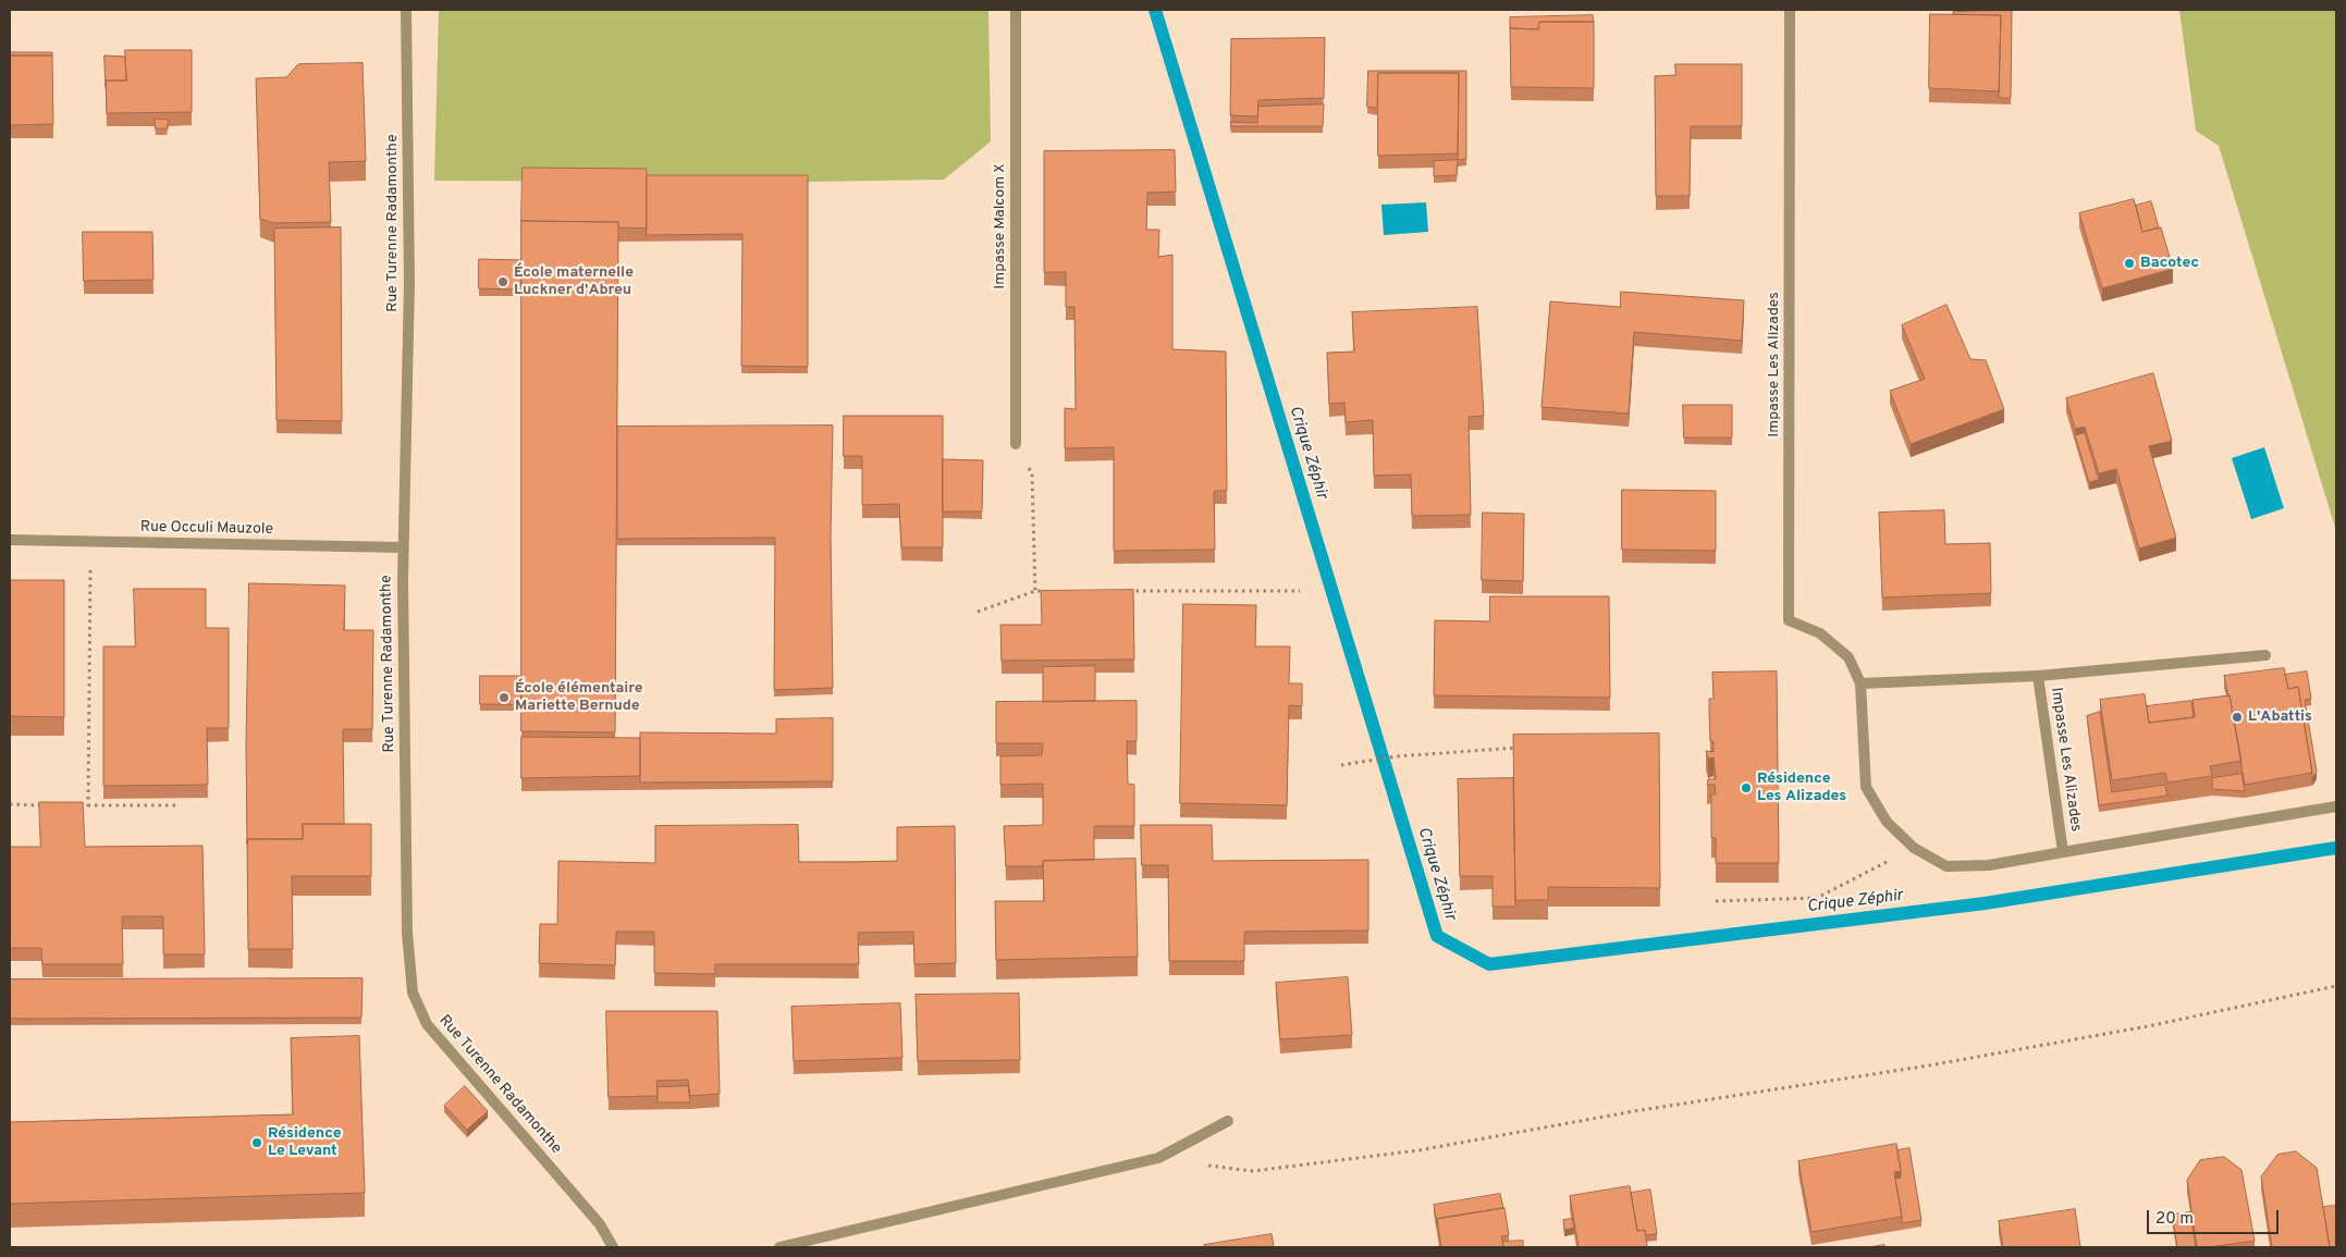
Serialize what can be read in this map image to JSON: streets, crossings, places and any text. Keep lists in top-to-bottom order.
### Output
{
  "streets": {
    "street": [
      "Rue Turenne Radamonthe",
      "Impasse Malcom X",
      "Impasse Les Alizades",
      "Rue Occuli Mauzole"
    ]
  },
  "crossings": [
    ["Rue Turenne Radamonthe", "Rue Occuli Mauzole"]
  ],
  "water": ["Crique Zéphir"],
  "places": [
    "Bacotec",
    "École maternelle Luckner d'Abreu",
    "École élémentaire Mariette Bernude",
    "L'Abattis",
    "Résidence Les Alizades",
    "Résidence Le Levant"
  ],
  "scale_bar": "20 m"
}
